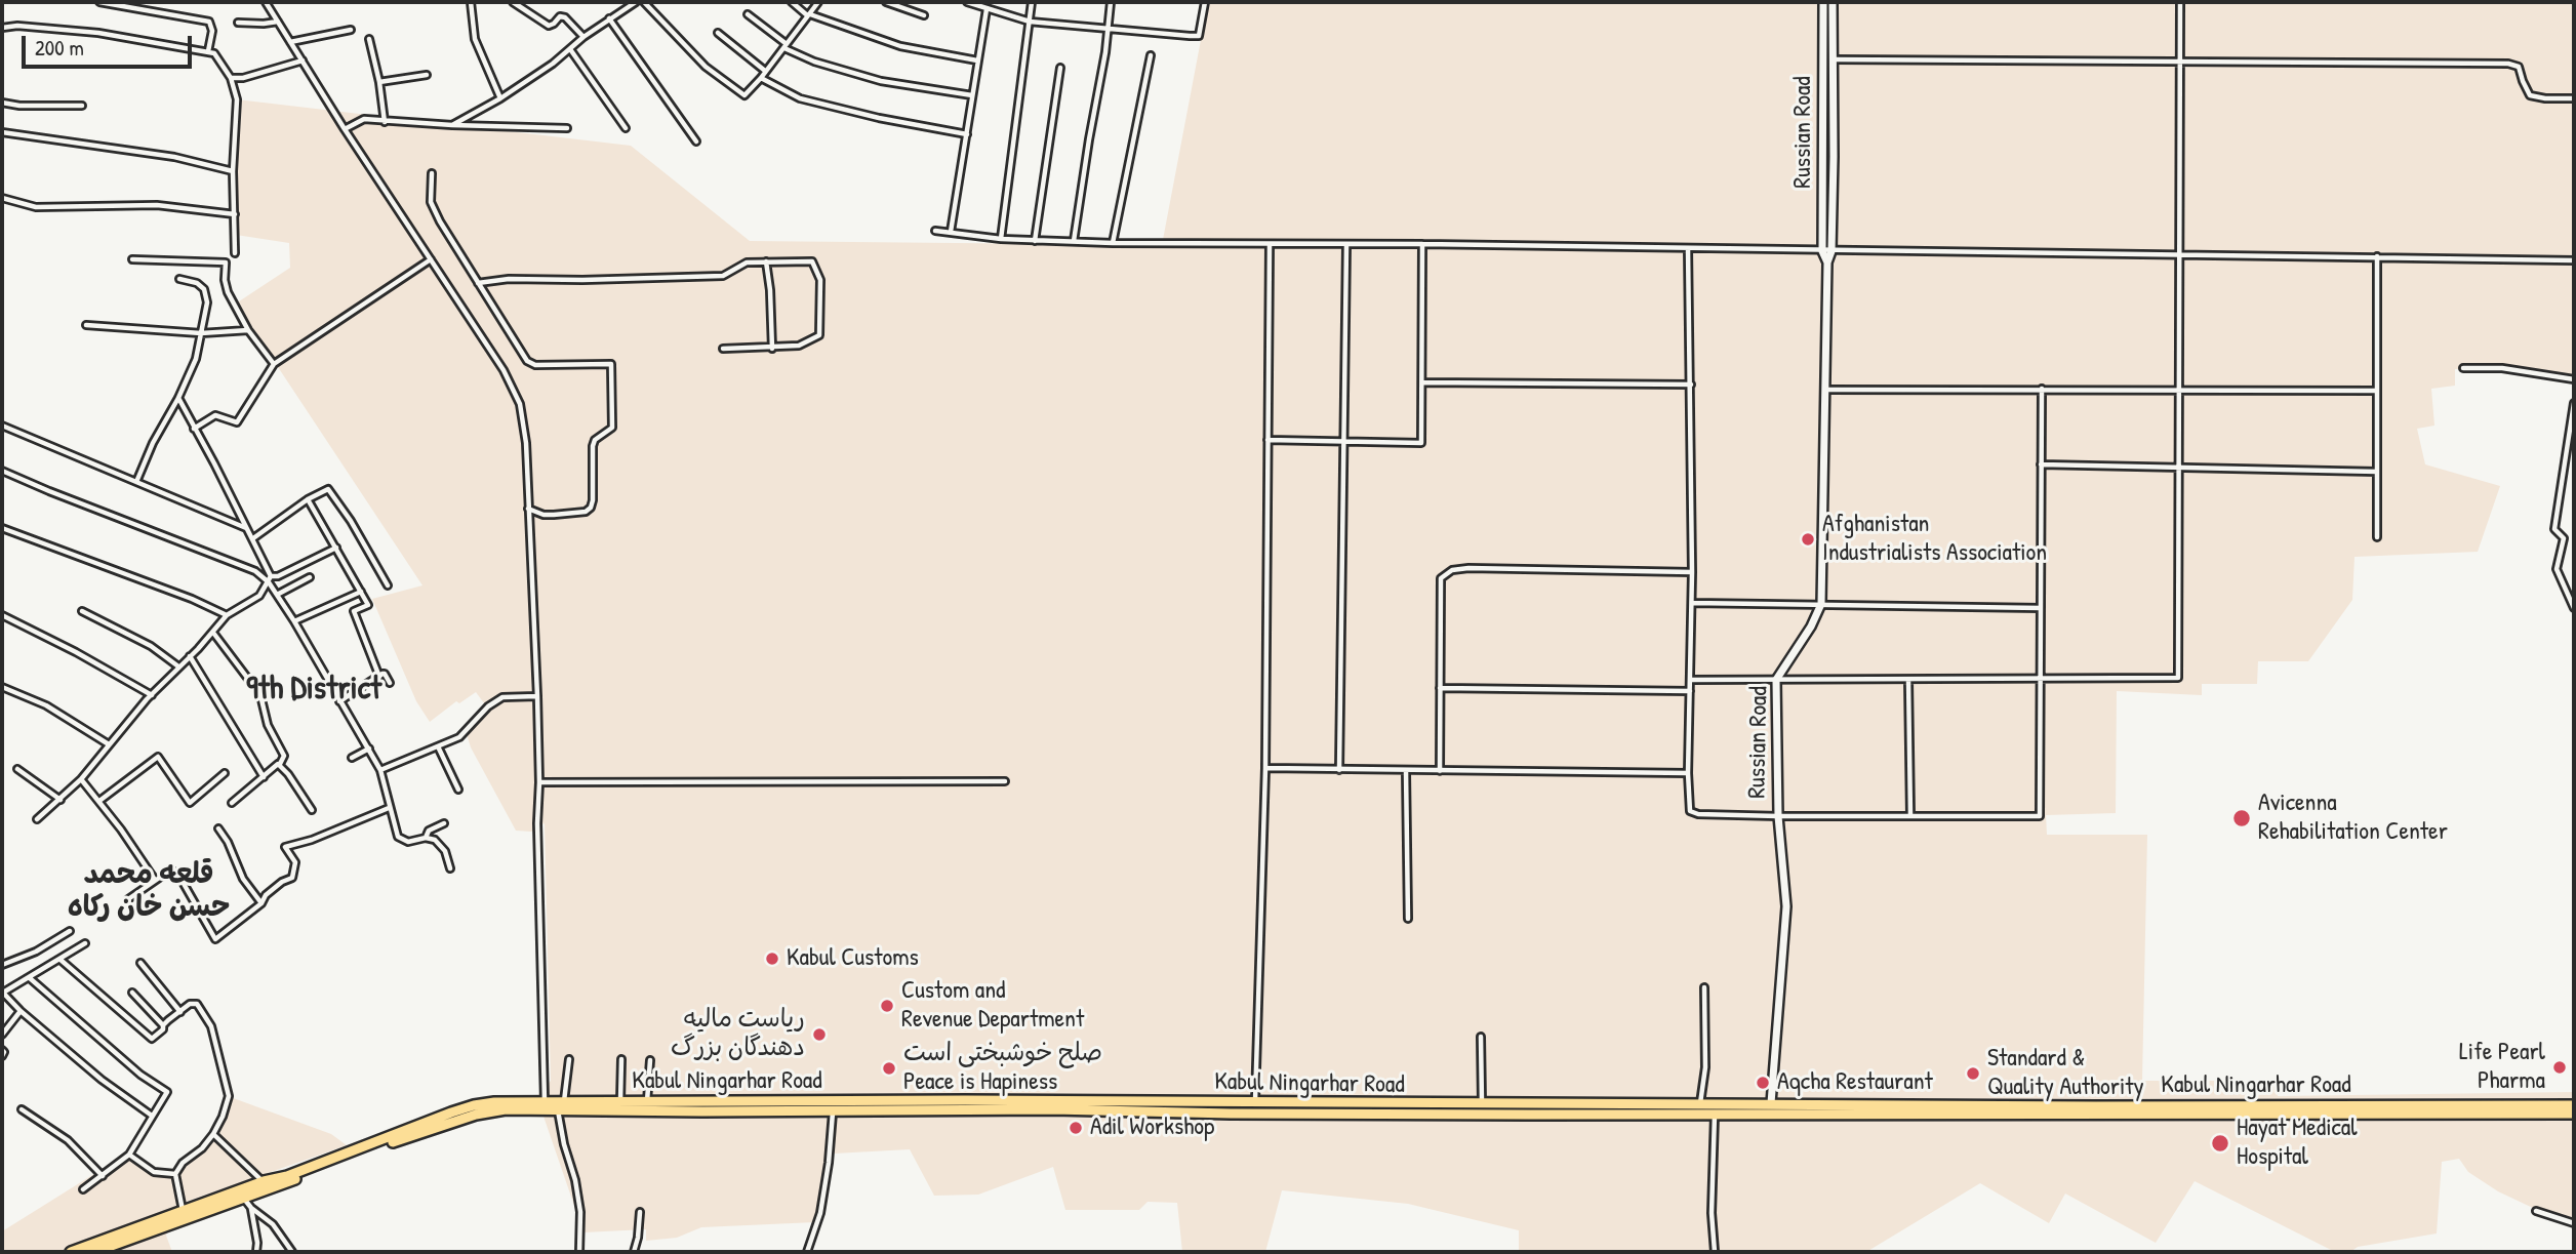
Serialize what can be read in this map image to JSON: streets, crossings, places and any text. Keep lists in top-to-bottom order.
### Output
{
  "streets": {
    "highway": ["Kabul Ningarhar Road"],
    "main road": ["Russian Road"]
  },
  "crossings": [
    ["Russian Road", "Kabul Ningarhar Road"]
  ],
  "districts": ["9th District", "قلعه محمد حسن خان رکاه"],
  "places": [
    "Afghanistan Industrialists Association",
    "Avicenna Rehabilitation Center",
    "Kabul Customs",
    "Custom and Revenue Department",
    "ریاست مالیه دهندگان بزرگ",
    "Life Pearl Pharma",
    "صلح خوشبختی است Peace is Hapiness",
    "Standard & Quality Authority",
    "Aqcha Restaurant",
    "Adil Workshop",
    "Hayat Medical Hospital"
  ],
  "scale_bar": "200 m"
}
